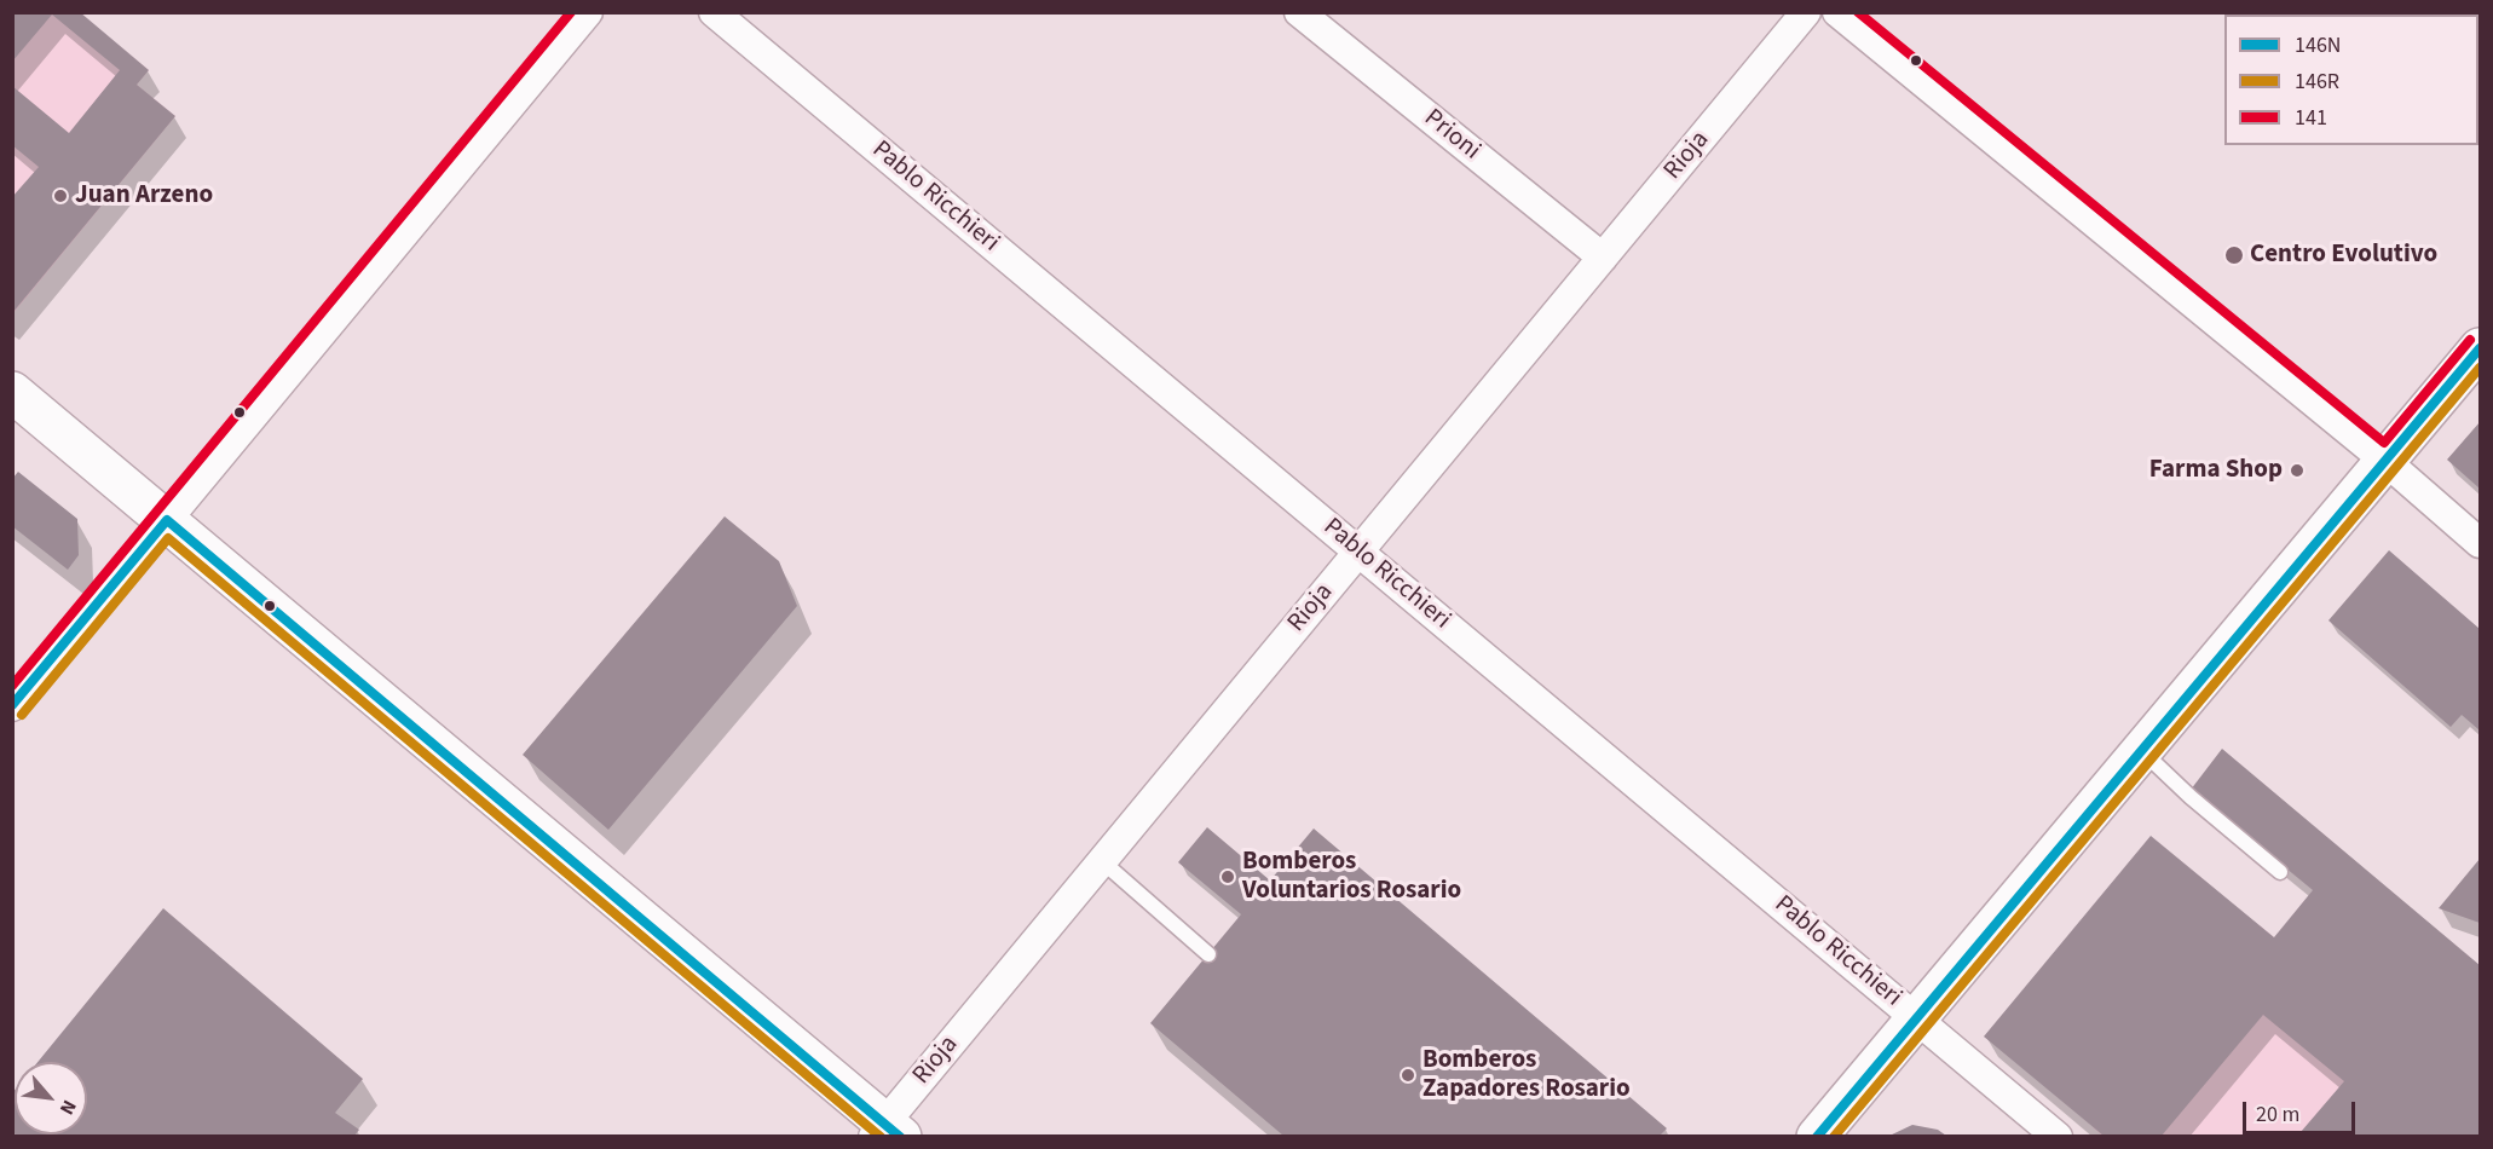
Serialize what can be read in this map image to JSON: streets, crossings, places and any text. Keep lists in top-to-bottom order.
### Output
{
  "streets": {
    "street": ["Prioni", "Rioja", "Pablo Ricchieri"]
  },
  "crossings": [
    ["Prioni", "Rioja"],
    ["Rioja", "Pablo Ricchieri"]
  ],
  "places": [
    "Juan Arzeno",
    "Centro Evolutivo",
    "Farma Shop",
    "Bomberos Voluntarios Rosario",
    "Bomberos Zapadores Rosario"
  ],
  "lines": ["transit line 141", "transit line 146N", "transit line 146R"],
  "legend": ["146N", "146R", "141"],
  "scale_bar": "20 m",
  "north": "bottom right"
}
